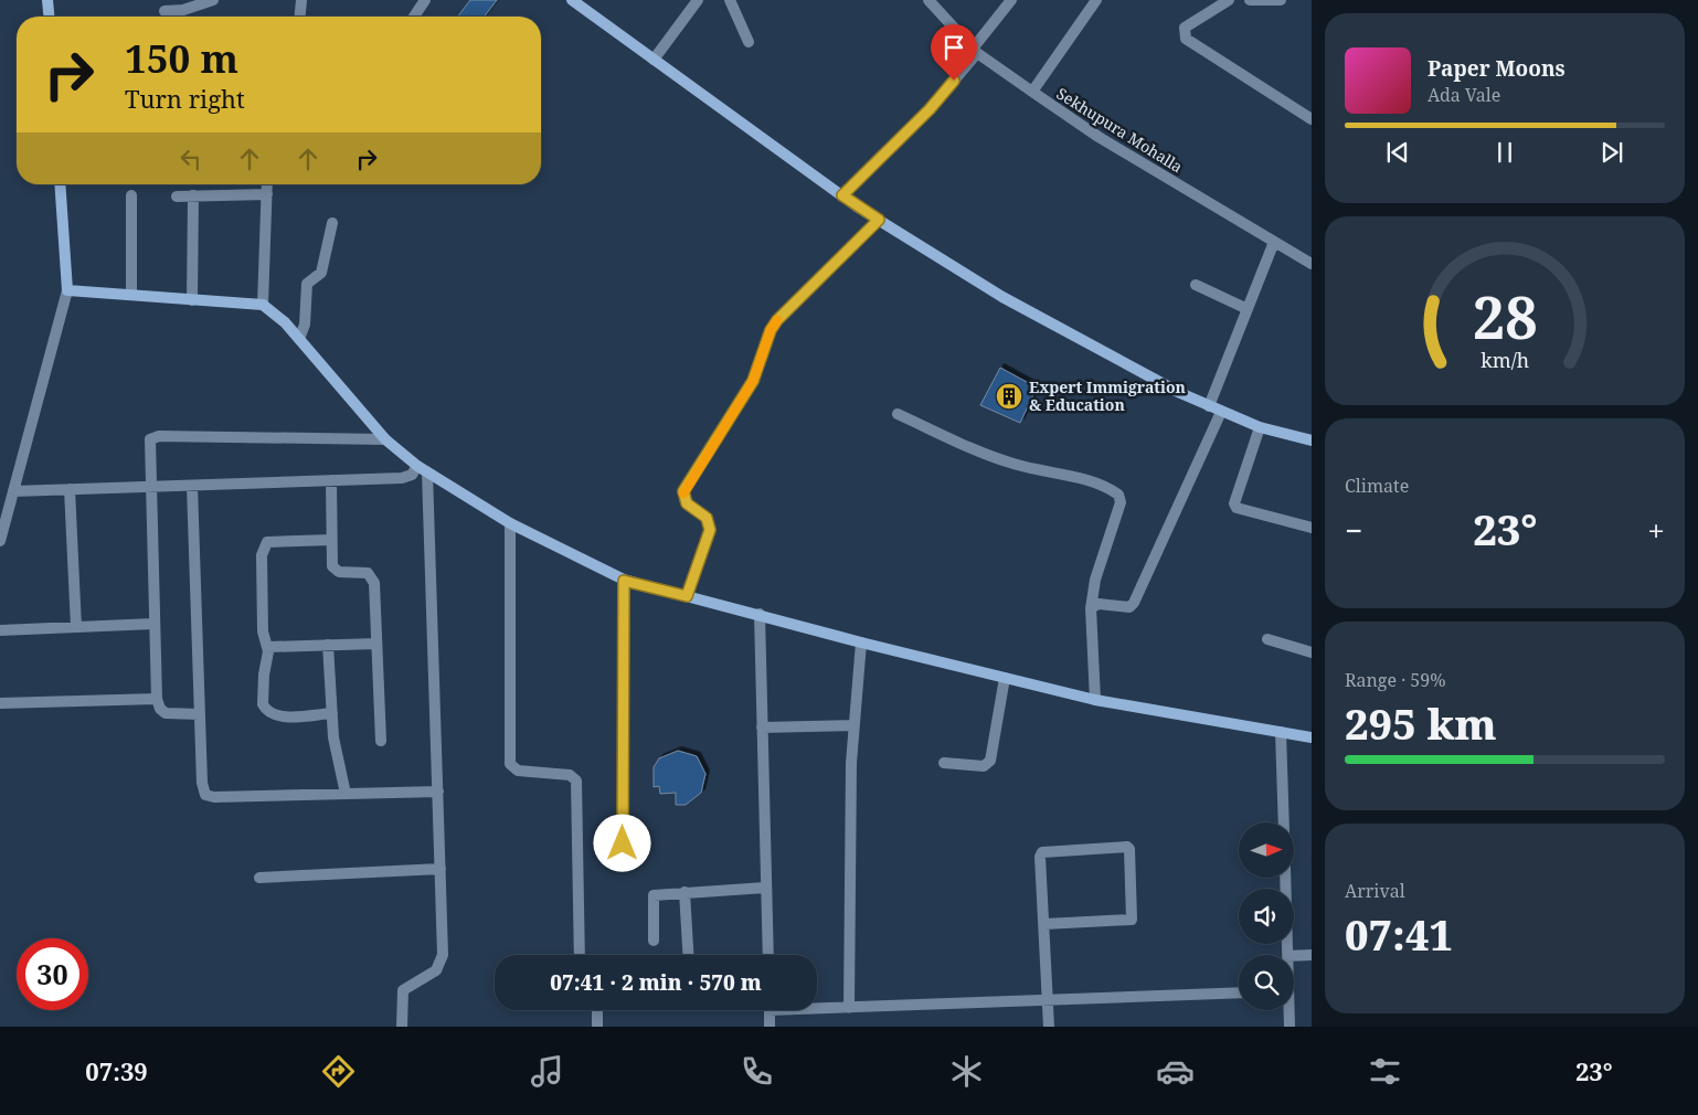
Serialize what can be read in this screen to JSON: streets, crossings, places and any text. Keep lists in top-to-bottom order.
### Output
{
  "streets": {
    "street": ["Sekhupura Mohalla"]
  },
  "places": {
    "building": ["Expert Immigration & Education"]
  },
  "north": "right",
  "page": {
    "turn": ["150 m", "Turn right"],
    "song": ["Paper Moons", "Ada Vale"],
    "tile": [
      "Climate",
      ["Range · 59%", "295 km"],
      ["Arrival", "07:41"]
    ],
    "heat": ["−", "23°", "+"],
    "limit": "30",
    "trip": "07:41 · 2 min · 570 m",
    "tabs": ["07:39", "23°"],
    "gauge": ["28", "km/h"]
  }
}
